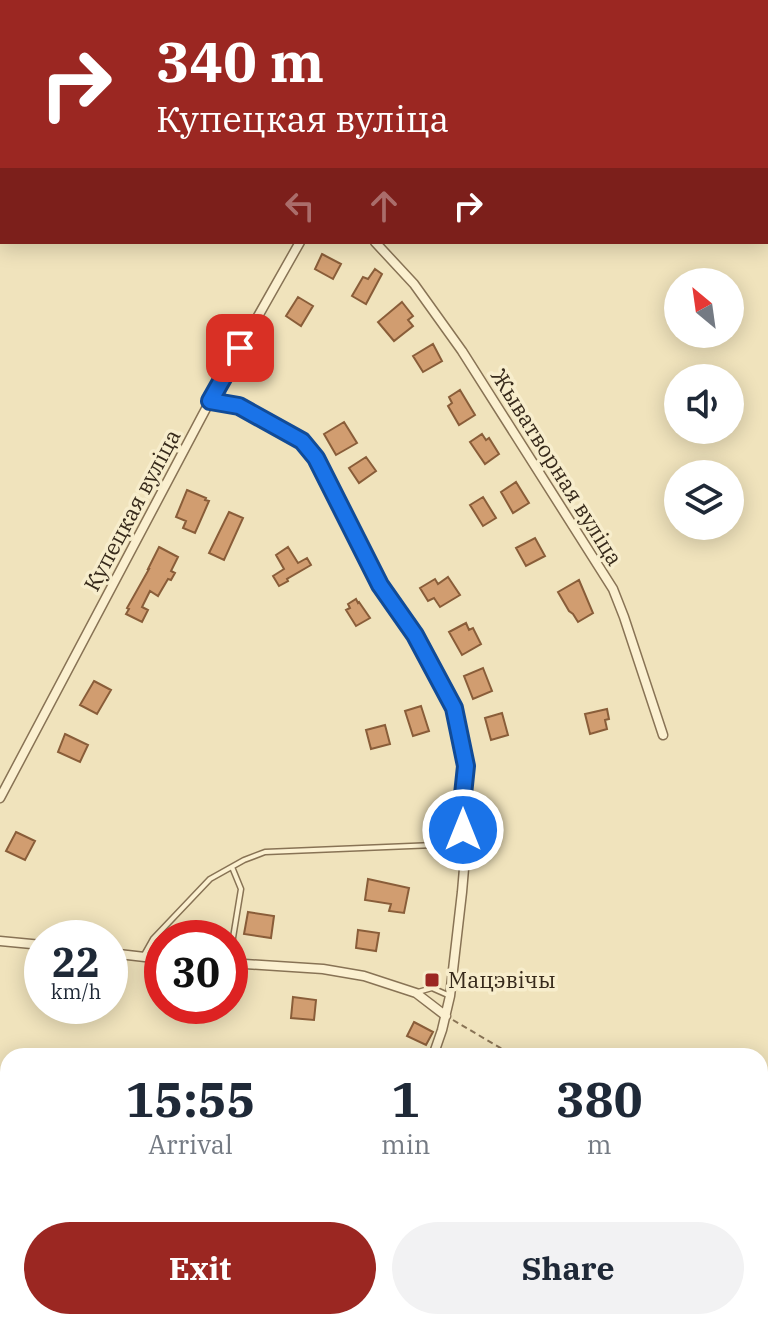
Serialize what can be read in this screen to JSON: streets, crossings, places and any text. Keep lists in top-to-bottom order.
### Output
{
  "streets": {
    "street": ["Жыватворная вуліца", "Купецкая вуліца"]
  },
  "places": {
    "transit": ["Мацэвічы"]
  },
  "north": "top left",
  "page": {
    "turn": ["340 m", "Купецкая вуліца"],
    "speed": "22 km/h",
    "limit": "30",
    "eta": [
      "15:55",
      "Arrival",
      "1",
      "min",
      "380",
      "m"
    ],
    "buttons": ["Exit", "Share"]
  }
}
